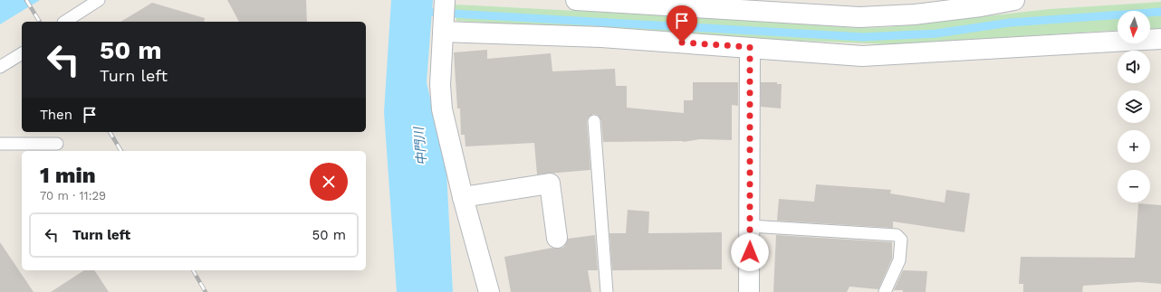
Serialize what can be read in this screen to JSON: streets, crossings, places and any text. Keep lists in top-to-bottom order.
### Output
{
  "water": ["中門川"],
  "north": "bottom",
  "page": {
    "map_buttons": ["+", "−"],
    "turn": ["50 m", "Turn left"],
    "then": "Then",
    "heading": ["1 min", "70 m · 11:29"],
    "list": [
      {
        "name": "Turn left",
        "value": "50 m"
      }
    ]
  }
}
